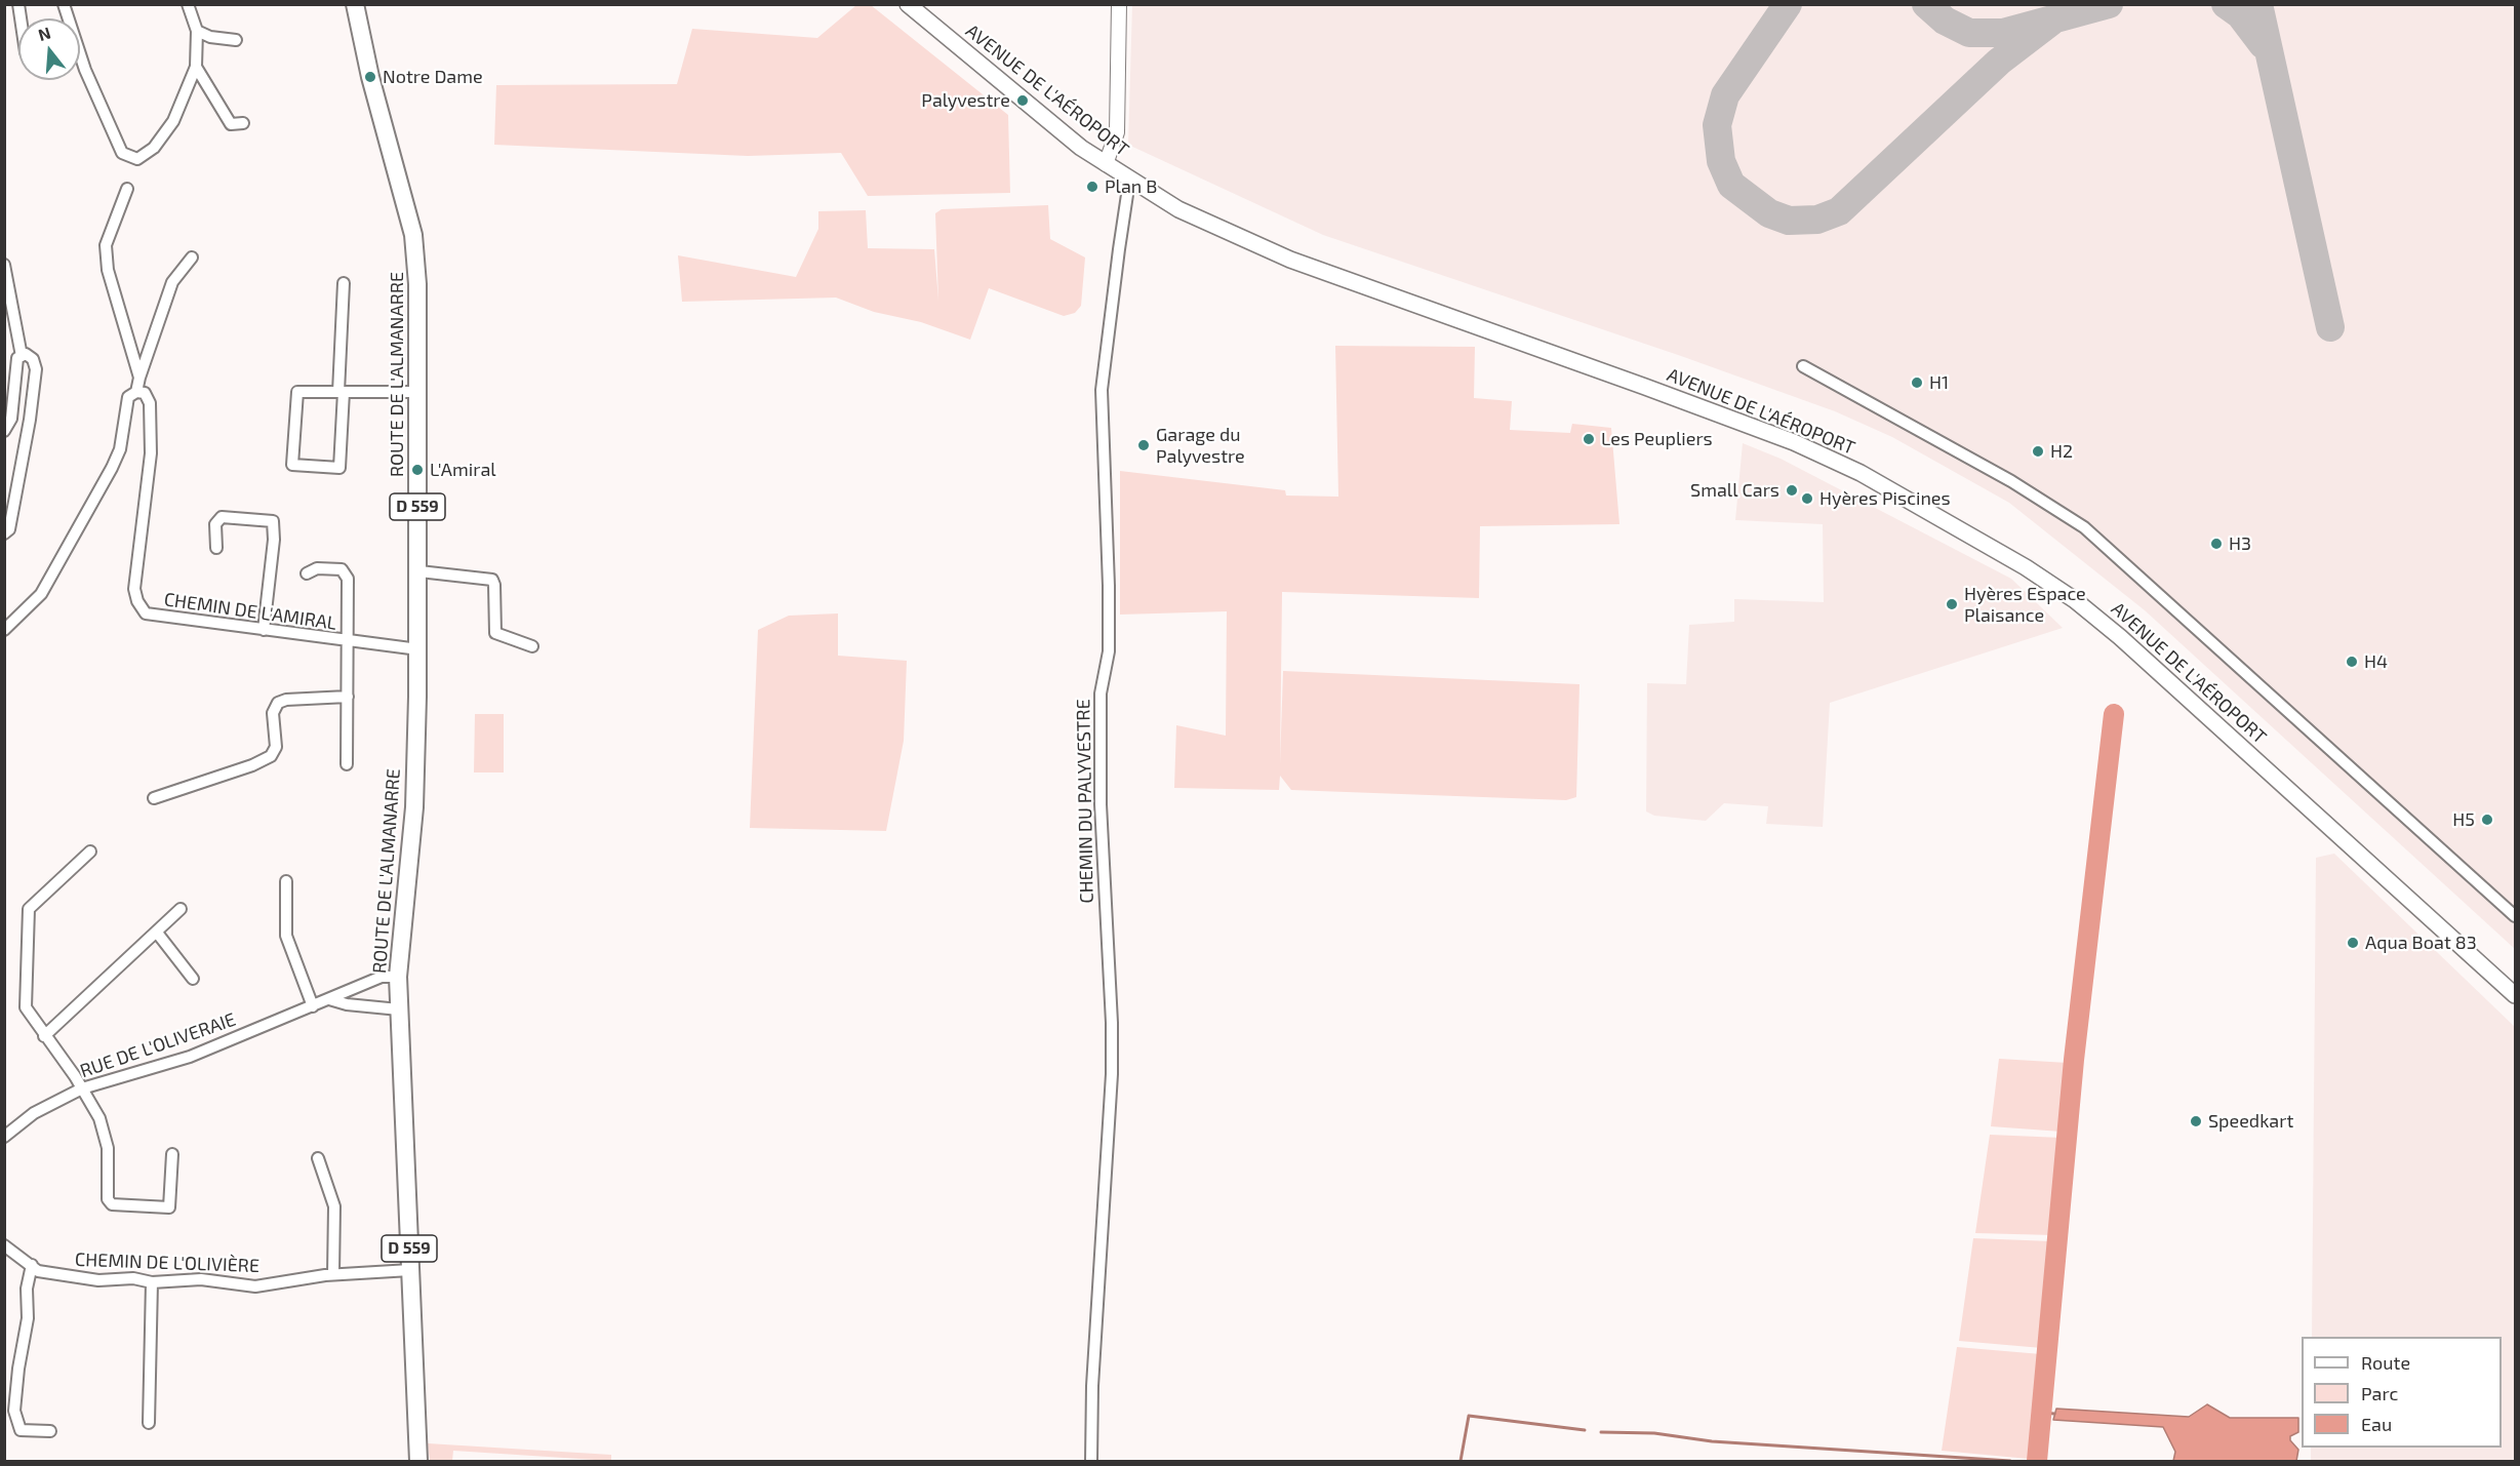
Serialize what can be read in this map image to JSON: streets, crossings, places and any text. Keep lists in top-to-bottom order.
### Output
{
  "streets": {
    "main road": ["AVENUE DE L'AÉROPORT", "ROUTE DE L'ALMANARRE", "D 559"],
    "street": [
      "CHEMIN DE L'AMIRAL",
      "CHEMIN DU PALYVESTRE",
      "RUE DE L'OLIVERAIE",
      "CHEMIN DE L'OLIVIÈRE"
    ]
  },
  "crossings": [
    ["AVENUE DE L'AÉROPORT", "CHEMIN DU PALYVESTRE"],
    ["ROUTE DE L'ALMANARRE", "D 559"],
    ["ROUTE DE L'ALMANARRE", "CHEMIN DE L'AMIRAL"],
    ["ROUTE DE L'ALMANARRE", "RUE DE L'OLIVERAIE"],
    ["D 559", "CHEMIN DE L'OLIVIÈRE"]
  ],
  "places": [
    "Notre Dame",
    "Palyvestre",
    "Plan B",
    "H1",
    "Les Peupliers",
    "Garage du Palyvestre",
    "H2",
    "L'Amiral",
    "Small Cars",
    "Hyères Piscines",
    "H3",
    "Hyères Espace Plaisance",
    "H4",
    "H5",
    "Aqua Boat 83",
    "Speedkart"
  ],
  "legend": ["Route", "Parc", "Eau"],
  "north": "top"
}
